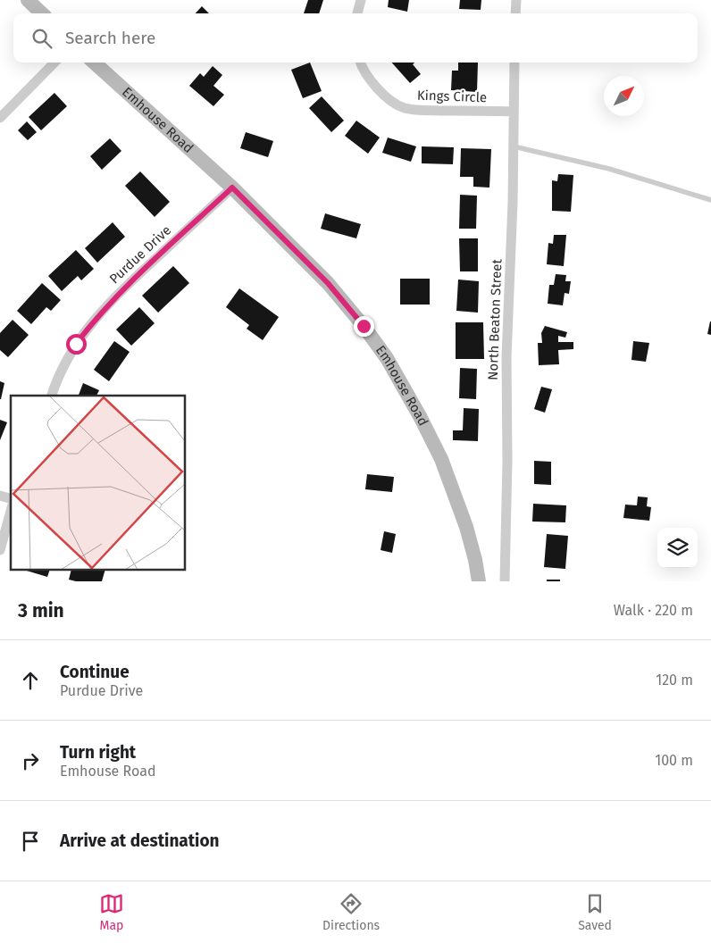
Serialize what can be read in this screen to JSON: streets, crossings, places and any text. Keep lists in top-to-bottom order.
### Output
{
  "streets": {
    "main road": ["Emhouse Road"],
    "street": ["Kings Circle", "Purdue Drive", "North Beaton Street"]
  },
  "crossings": [
    ["Kings Circle", "North Beaton Street"],
    ["Emhouse Road", "Purdue Drive"]
  ],
  "north": "top right",
  "page": {
    "search": "Search here",
    "heading": ["3 min", "Walk · 220 m"],
    "list": [
      ["Continue", "Purdue Drive", "120 m"],
      ["Turn right", "Emhouse Road", "100 m"],
      "Arrive at destination"
    ],
    "nav": ["Map", "Directions", "Saved"]
  }
}
